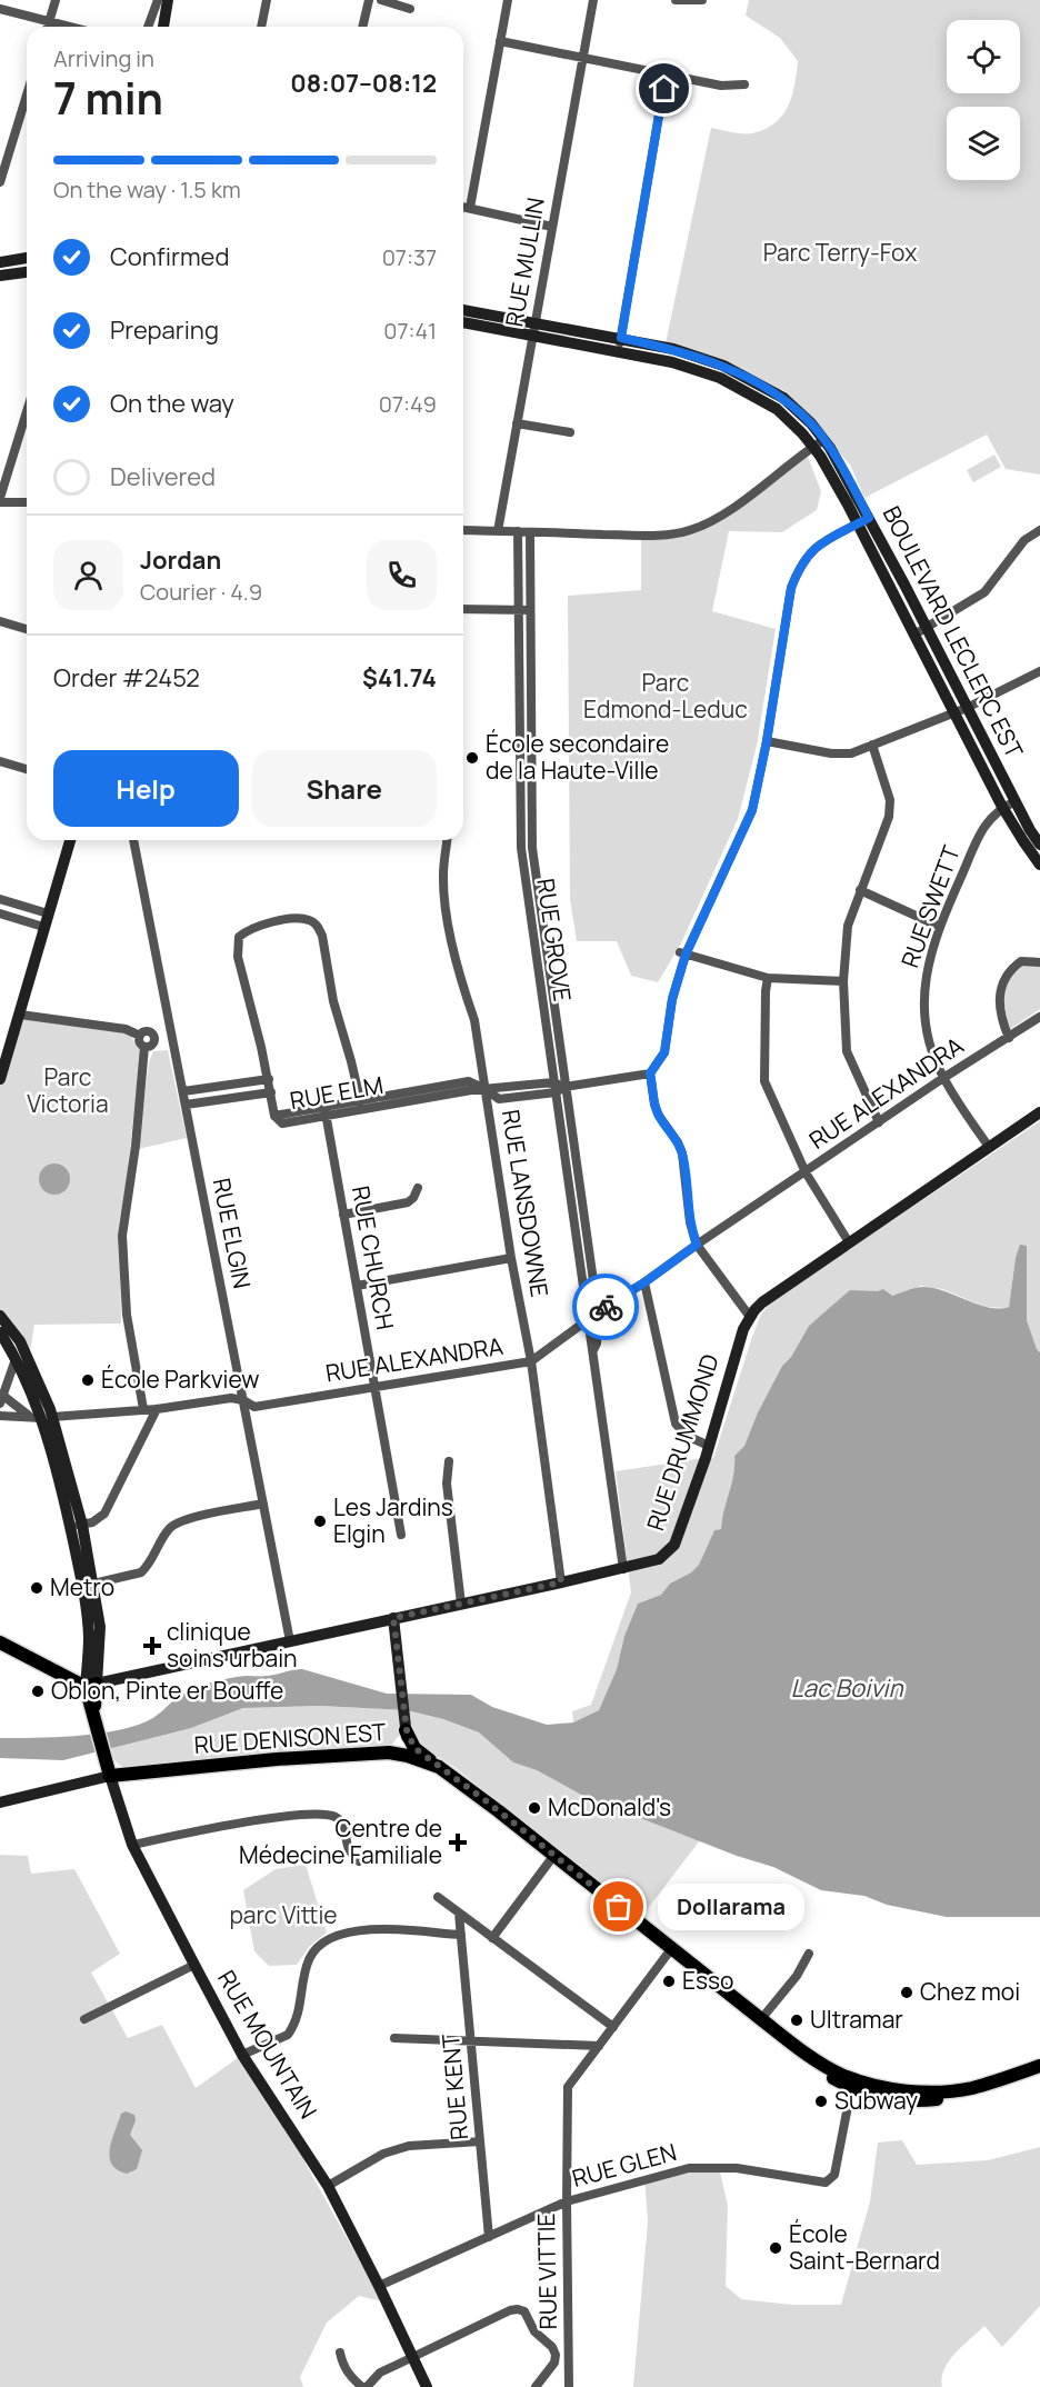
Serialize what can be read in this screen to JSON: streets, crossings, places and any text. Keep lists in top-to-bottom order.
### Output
{
  "streets": {
    "main road": ["RUE DENISON EST", "RUE MOUNTAIN"],
    "street": [
      "RUE MULLIN",
      "BOULEVARD LECLERC EST",
      "RUE SWETT",
      "RUE GROVE",
      "RUE ELM",
      "RUE ALEXANDRA",
      "RUE LANSDOWNE",
      "RUE ELGIN",
      "RUE CHURCH",
      "RUE DRUMMOND",
      "RUE KENT",
      "RUE GLEN",
      "RUE VITTIE"
    ]
  },
  "crossings": [
    ["RUE MULLIN", "BOULEVARD LECLERC EST"],
    ["BOULEVARD LECLERC EST", "RUE SWETT"],
    ["RUE SWETT", "RUE ALEXANDRA"],
    ["RUE SWETT", "RUE DRUMMOND"],
    ["RUE GROVE", "RUE ELM"],
    ["RUE GROVE", "RUE ALEXANDRA"],
    ["RUE GROVE", "RUE DRUMMOND"],
    ["RUE ELM", "RUE LANSDOWNE"],
    ["RUE ELM", "RUE ELGIN"],
    ["RUE ELM", "RUE CHURCH"],
    ["RUE ALEXANDRA", "RUE LANSDOWNE"],
    ["RUE ALEXANDRA", "RUE ELGIN"],
    ["RUE ALEXANDRA", "RUE CHURCH"],
    ["RUE LANSDOWNE", "RUE DRUMMOND"],
    ["RUE ELGIN", "RUE DRUMMOND"],
    ["RUE DRUMMOND", "RUE MOUNTAIN"],
    ["RUE DENISON EST", "RUE MOUNTAIN"],
    ["RUE DENISON EST", "RUE GLEN"],
    ["RUE DENISON EST", "RUE VITTIE"],
    ["RUE MOUNTAIN", "RUE GLEN"],
    ["RUE KENT", "RUE GLEN"],
    ["RUE GLEN", "RUE VITTIE"]
  ],
  "water": ["Lac Boivin"],
  "parks": [
    "Parc Terry-Fox",
    "Parc Edmond-Leduc",
    "Parc Victoria",
    "parc Vittie"
  ],
  "places": {
    "other": [
      "École secondaire de la Haute-Ville",
      "École Parkview",
      "Les Jardins Elgin",
      "Metro",
      "Oblon, Pinte er Bouffe",
      "McDonald's",
      "Dollarama",
      "Esso",
      "Chez moi",
      "Ultramar",
      "Subway",
      "École Saint-Bernard"
    ],
    "health": ["clinique soins urbain", "Centre de Médecine Familiale"]
  },
  "page": {
    "heading": ["7 min", "Arriving in", "08:07–08:12"],
    "panel": [
      "Jordan",
      "Courier · 4.9",
      "Order #2452",
      "$41.74"
    ],
    "bar": "On the way · 1.5 km",
    "list": [
      ["Confirmed", "07:37"],
      ["Preparing", "07:41"],
      ["On the way", "07:49"],
      "Delivered"
    ],
    "buttons": ["Help", "Share"],
    "bubble": "Dollarama"
  }
}
